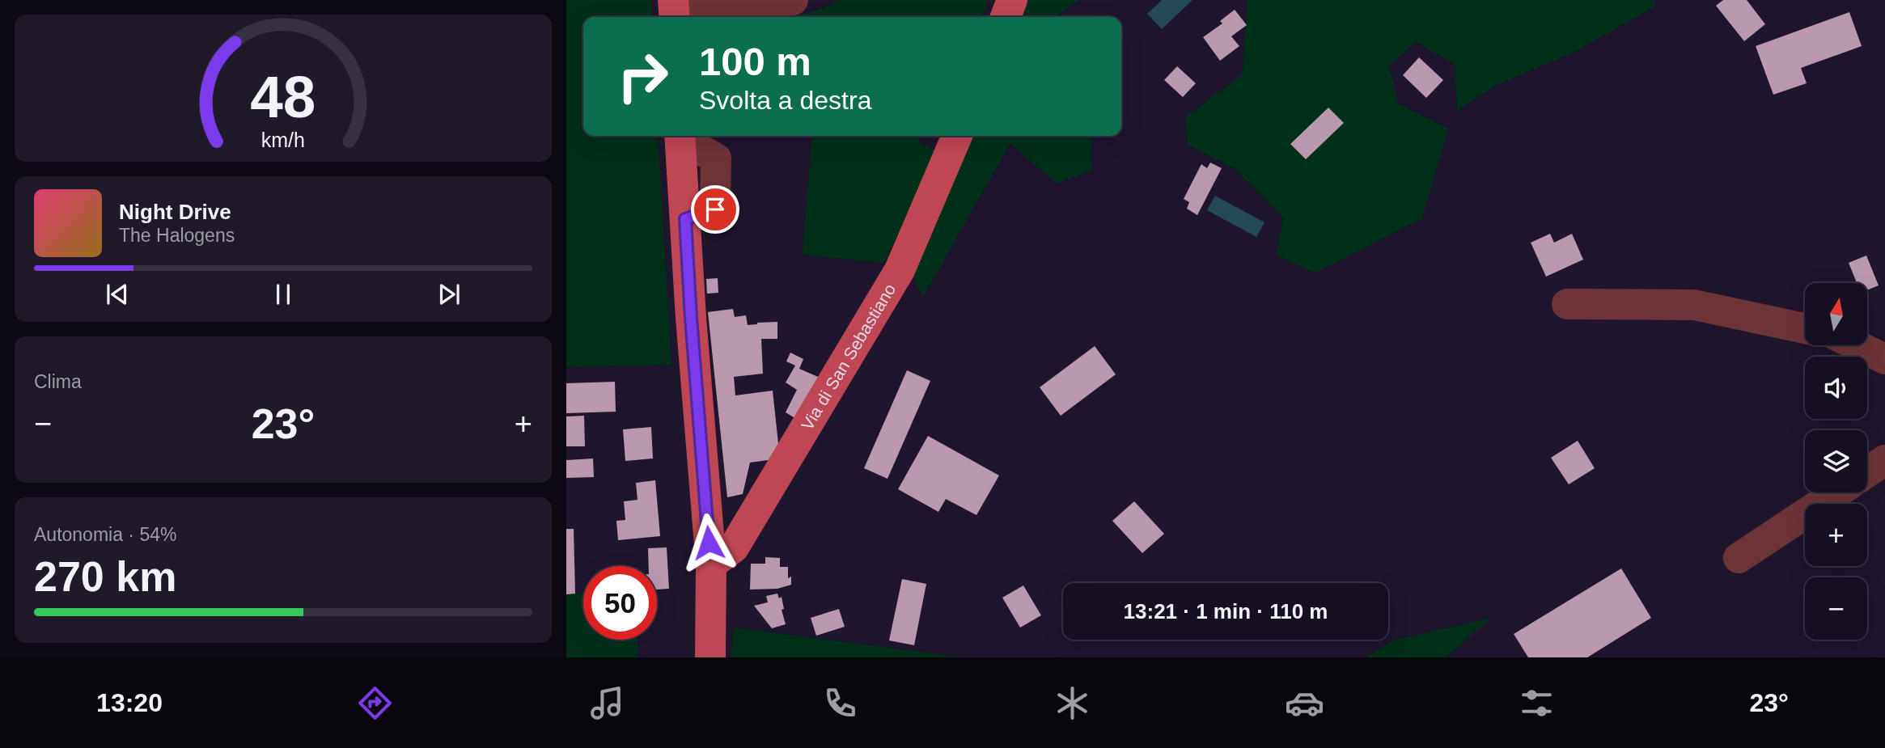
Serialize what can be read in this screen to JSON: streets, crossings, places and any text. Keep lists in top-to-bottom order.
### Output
{
  "streets": {
    "main road": ["Via di San Sebastiano"]
  },
  "north": "top",
  "page": {
    "turn": ["100 m", "Svolta a destra"],
    "song": ["Night Drive", "The Halogens"],
    "map_buttons": ["+", "−"],
    "tile": [
      "Clima",
      ["Autonomia · 54%", "270 km"]
    ],
    "heat": ["−", "23°", "+"],
    "limit": "50",
    "trip": "13:21 · 1 min · 110 m",
    "tabs": ["13:20", "23°"],
    "gauge": ["48", "km/h"]
  }
}
